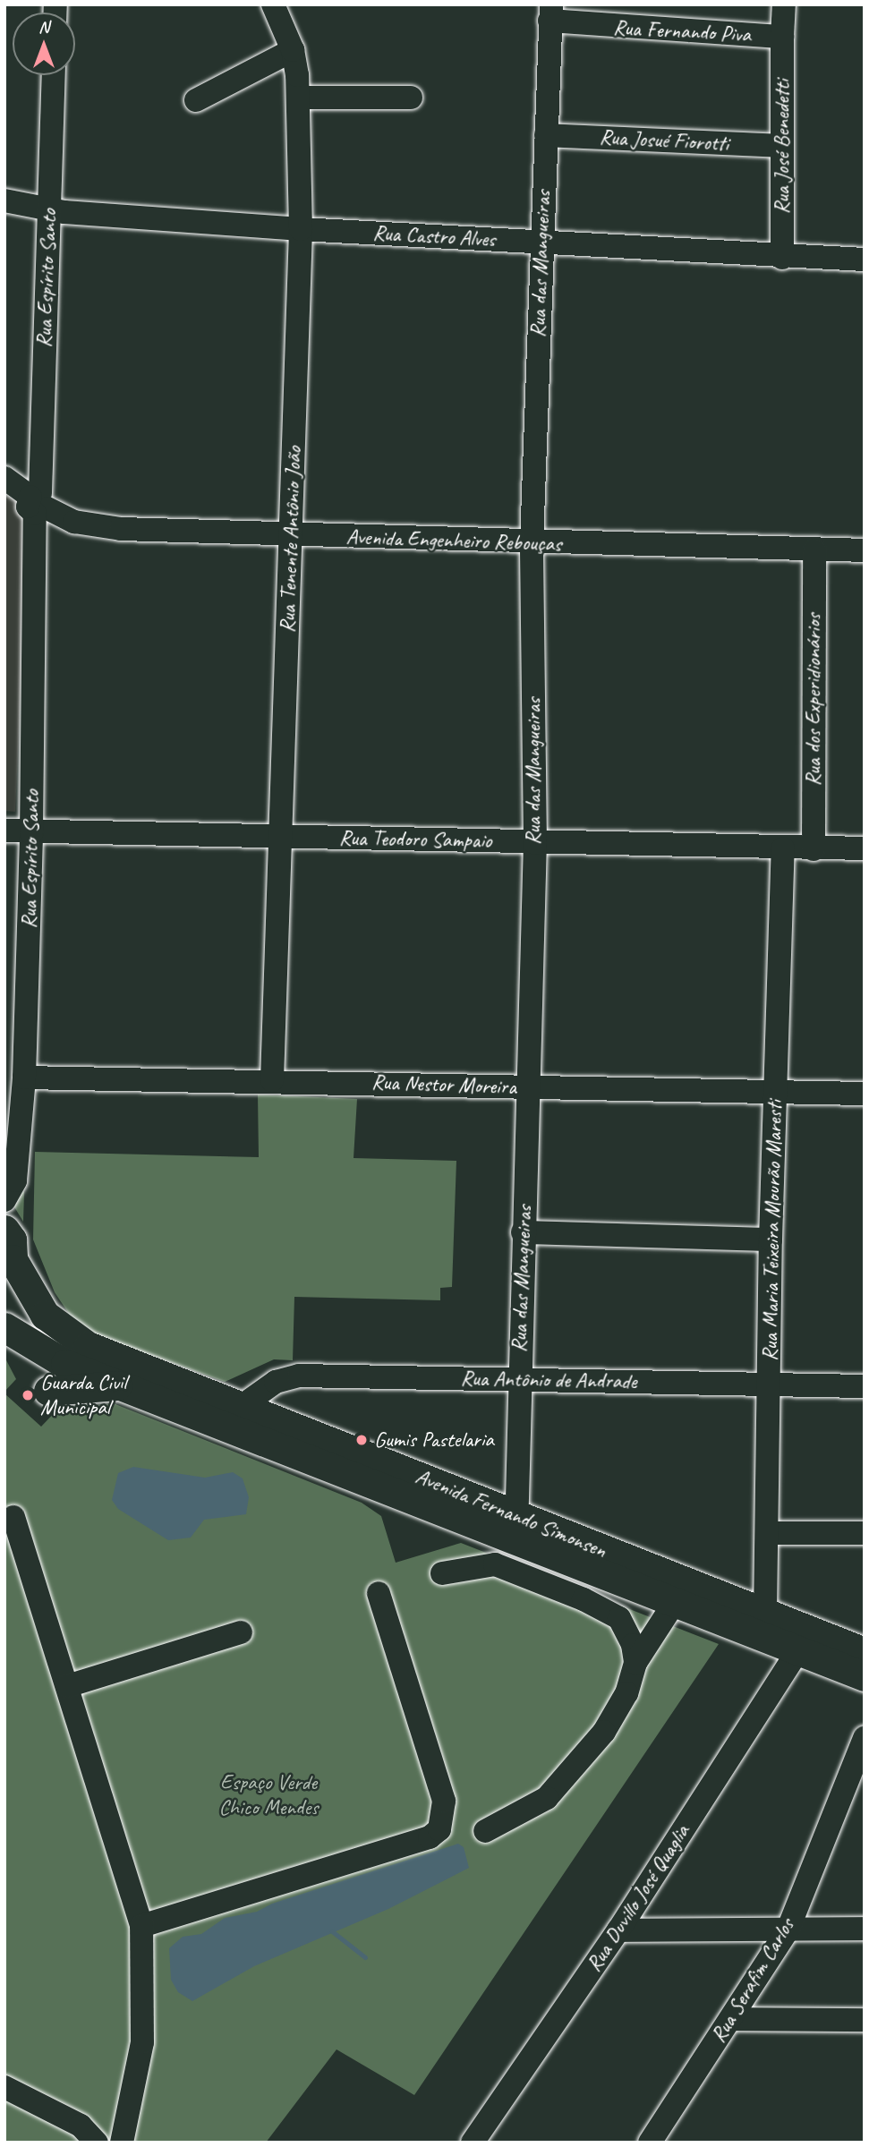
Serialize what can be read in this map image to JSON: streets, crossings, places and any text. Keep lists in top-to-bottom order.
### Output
{
  "streets": {
    "main road": ["Avenida Fernando Simonsen"],
    "street": [
      "Rua Fernando Piva",
      "Rua Josué Fiorotti",
      "Rua José Benedetti",
      "Rua Castro Alves",
      "Rua das Mangueiras",
      "Rua Espírito Santo",
      "Rua Tenente Antônio João",
      "Avenida Engenheiro Rebouças",
      "Rua dos Experidionários",
      "Rua Teodoro Sampaio",
      "Rua Nestor Moreira",
      "Rua Maria Teixeira Mourão Maresti",
      "Rua Antônio de Andrade",
      "Rua Duvillo José Quaglia",
      "Rua Serafim Carlos"
    ]
  },
  "crossings": [
    ["Rua Fernando Piva", "Rua José Benedetti"],
    ["Rua Fernando Piva", "Rua das Mangueiras"],
    ["Rua Josué Fiorotti", "Rua José Benedetti"],
    ["Rua Josué Fiorotti", "Rua das Mangueiras"],
    ["Rua José Benedetti", "Rua Castro Alves"],
    ["Rua Castro Alves", "Rua das Mangueiras"],
    ["Rua Castro Alves", "Rua Espírito Santo"],
    ["Rua Castro Alves", "Rua Tenente Antônio João"],
    ["Rua das Mangueiras", "Avenida Engenheiro Rebouças"],
    ["Rua das Mangueiras", "Rua Teodoro Sampaio"],
    ["Rua das Mangueiras", "Rua Nestor Moreira"],
    ["Rua das Mangueiras", "Rua Antônio de Andrade"],
    ["Rua das Mangueiras", "Avenida Fernando Simonsen"],
    ["Rua Espírito Santo", "Avenida Engenheiro Rebouças"],
    ["Rua Espírito Santo", "Rua Teodoro Sampaio"],
    ["Rua Espírito Santo", "Rua Nestor Moreira"],
    ["Rua Tenente Antônio João", "Avenida Engenheiro Rebouças"],
    ["Rua Tenente Antônio João", "Rua Teodoro Sampaio"],
    ["Rua Tenente Antônio João", "Rua Nestor Moreira"],
    ["Avenida Engenheiro Rebouças", "Rua dos Experidionários"],
    ["Rua dos Experidionários", "Rua Teodoro Sampaio"],
    ["Rua Teodoro Sampaio", "Rua Maria Teixeira Mourão Maresti"],
    ["Rua Nestor Moreira", "Rua Maria Teixeira Mourão Maresti"],
    ["Rua Maria Teixeira Mourão Maresti", "Rua Antônio de Andrade"],
    ["Rua Maria Teixeira Mourão Maresti", "Avenida Fernando Simonsen"],
    ["Rua Antônio de Andrade", "Avenida Fernando Simonsen"],
    ["Avenida Fernando Simonsen", "Rua Duvillo José Quaglia"]
  ],
  "parks": ["Espaço Verde Chico Mendes"],
  "places": ["Guarda Civil Municipal", "Gumis Pastelaria"],
  "north": "top"
}
